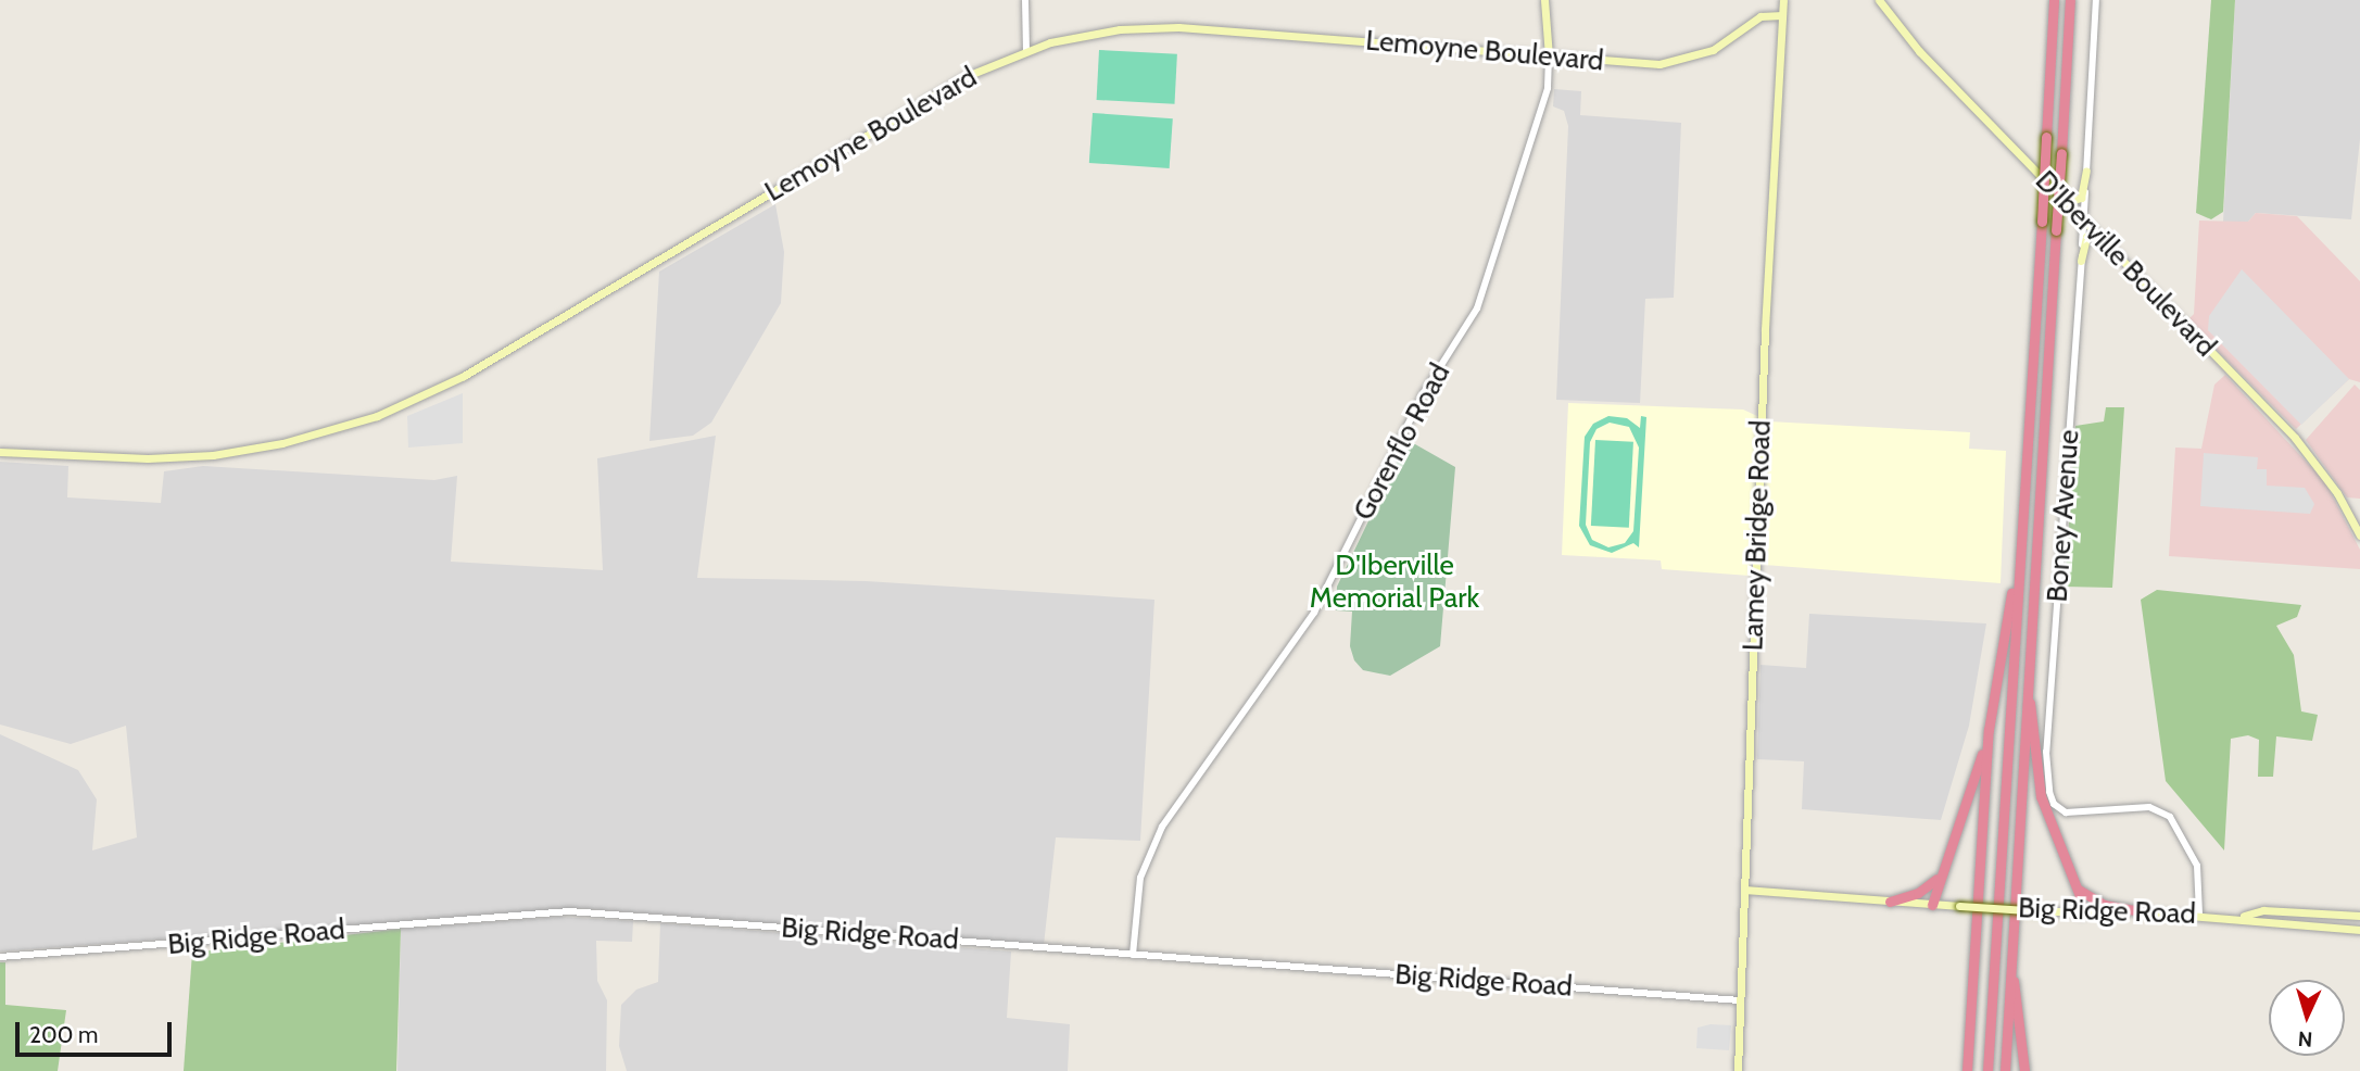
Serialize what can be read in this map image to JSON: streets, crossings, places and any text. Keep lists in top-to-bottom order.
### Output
{
  "streets": {
    "main road": [
      "Lemoyne Boulevard",
      "D'Iberville Boulevard",
      "Gorenflo Road",
      "Lamey Bridge Road",
      "Big Ridge Road"
    ],
    "street": ["Boney Avenue"]
  },
  "crossings": [
    ["Lemoyne Boulevard", "Gorenflo Road"],
    ["Lemoyne Boulevard", "Lamey Bridge Road"],
    ["D'Iberville Boulevard", "Boney Avenue"],
    ["Gorenflo Road", "Big Ridge Road"],
    ["Boney Avenue", "Big Ridge Road"],
    ["Lamey Bridge Road", "Big Ridge Road"]
  ],
  "parks": ["D'Iberville Memorial Park"],
  "scale_bar": "200 m",
  "north": "bottom"
}
